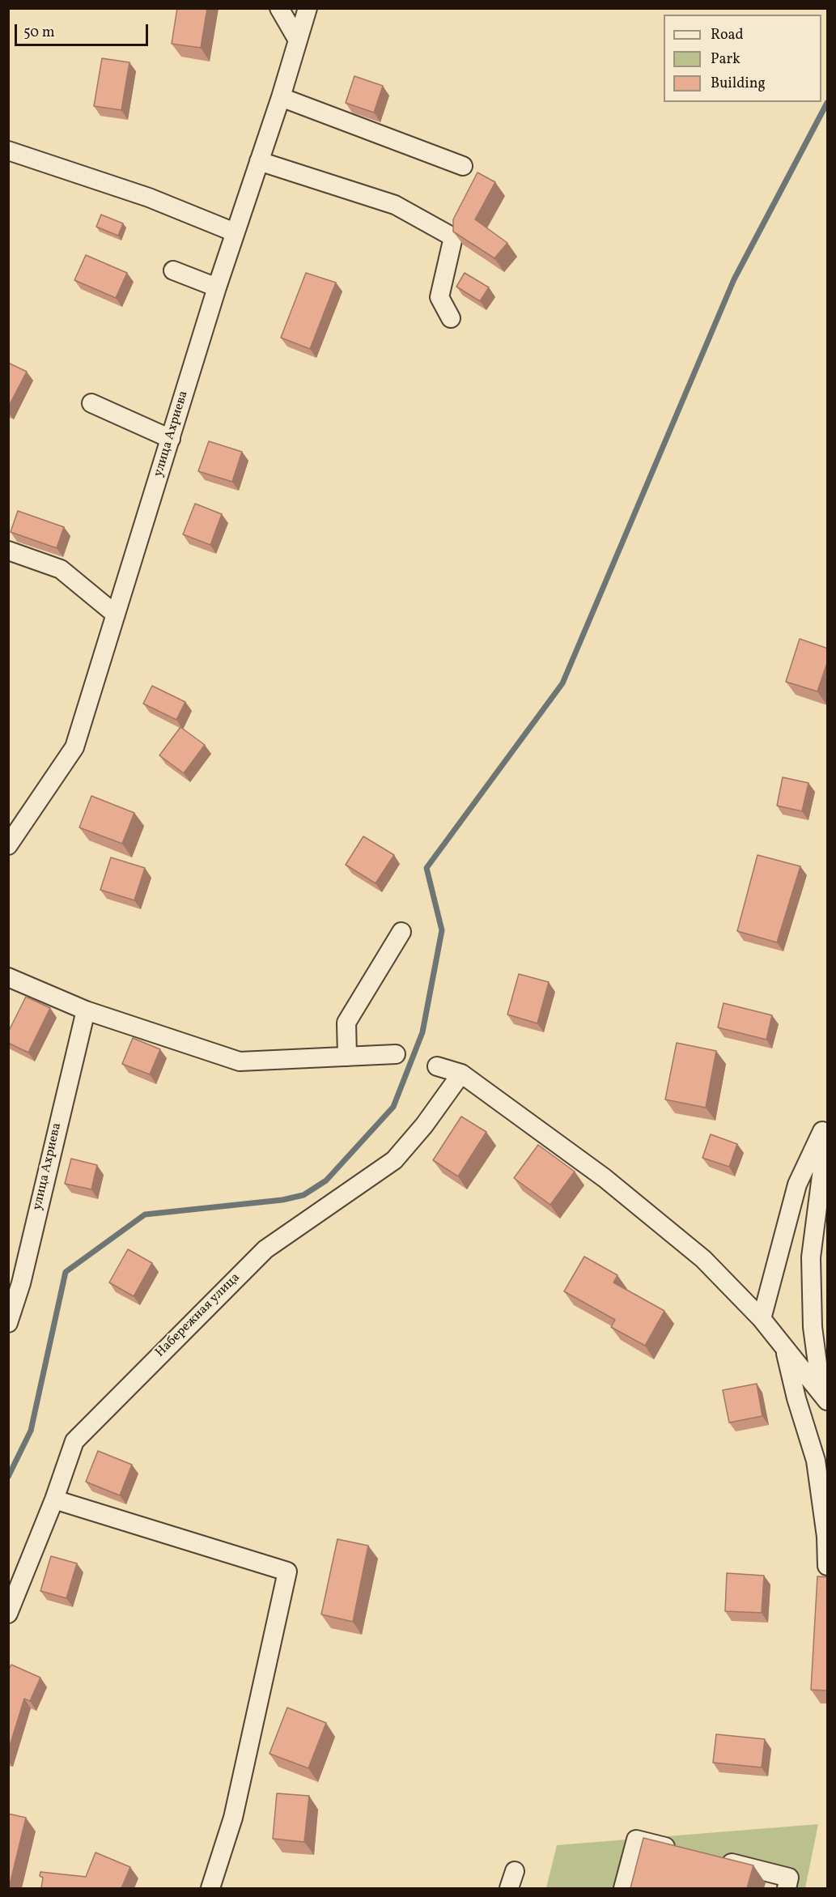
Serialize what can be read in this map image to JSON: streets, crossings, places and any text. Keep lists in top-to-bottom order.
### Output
{
  "streets": {
    "street": ["улица Ахриева", "Набережная улица"]
  },
  "legend": ["Road", "Park", "Building"],
  "scale_bar": "50 m"
}
